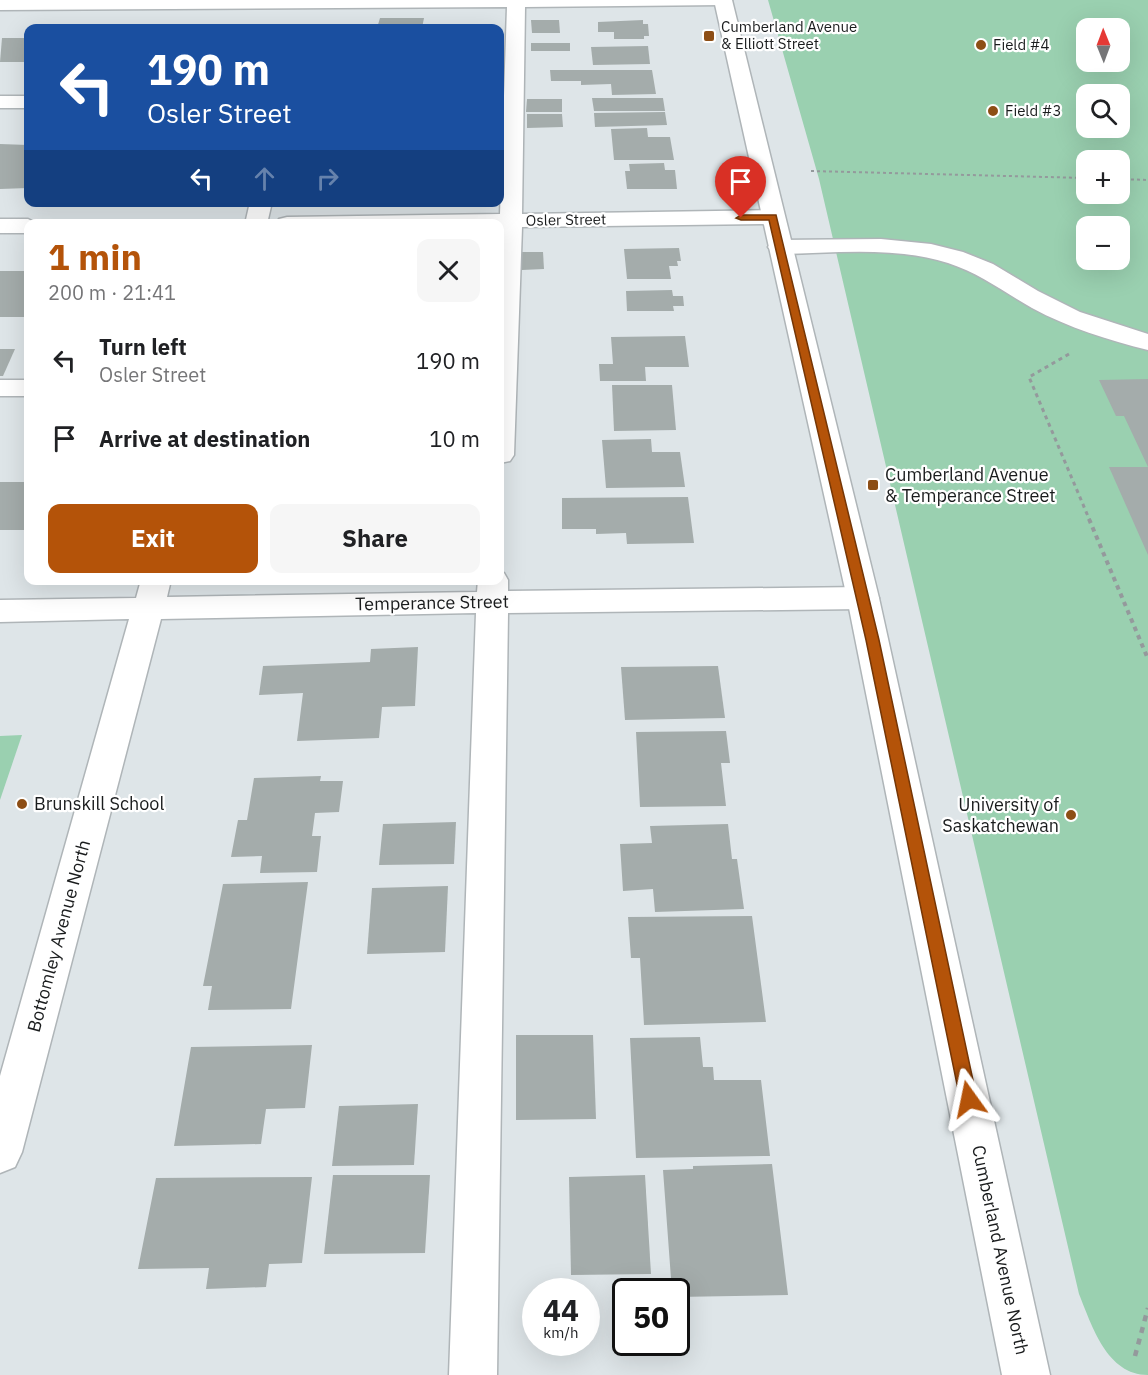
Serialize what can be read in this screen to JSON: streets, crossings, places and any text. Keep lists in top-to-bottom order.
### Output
{
  "streets": {
    "street": [
      "Osler Street",
      "Temperance Street",
      "Bottomley Avenue North",
      "Cumberland Avenue North"
    ]
  },
  "crossings": [
    ["Osler Street", "Cumberland Avenue North"],
    ["Temperance Street", "Bottomley Avenue North"],
    ["Temperance Street", "Cumberland Avenue North"]
  ],
  "places": {
    "transit": ["Cumberland Avenue & Elliott Street", "Cumberland Avenue & Temperance Street"],
    "other": [
      "Field #4",
      "Field #3",
      "Brunskill School",
      "University of Saskatchewan"
    ]
  },
  "north": "top",
  "page": {
    "map_buttons": ["+", "−"],
    "turn": ["190 m", "Osler Street"],
    "heading": ["1 min", "200 m · 21:41"],
    "list": [
      {
        "name": "Turn left",
        "note": "Osler Street",
        "value": "190 m"
      },
      {
        "name": "Arrive at destination",
        "value": "10 m"
      }
    ],
    "buttons": ["Exit", "Share"],
    "speed": "44 km/h",
    "limit": "50"
  }
}
